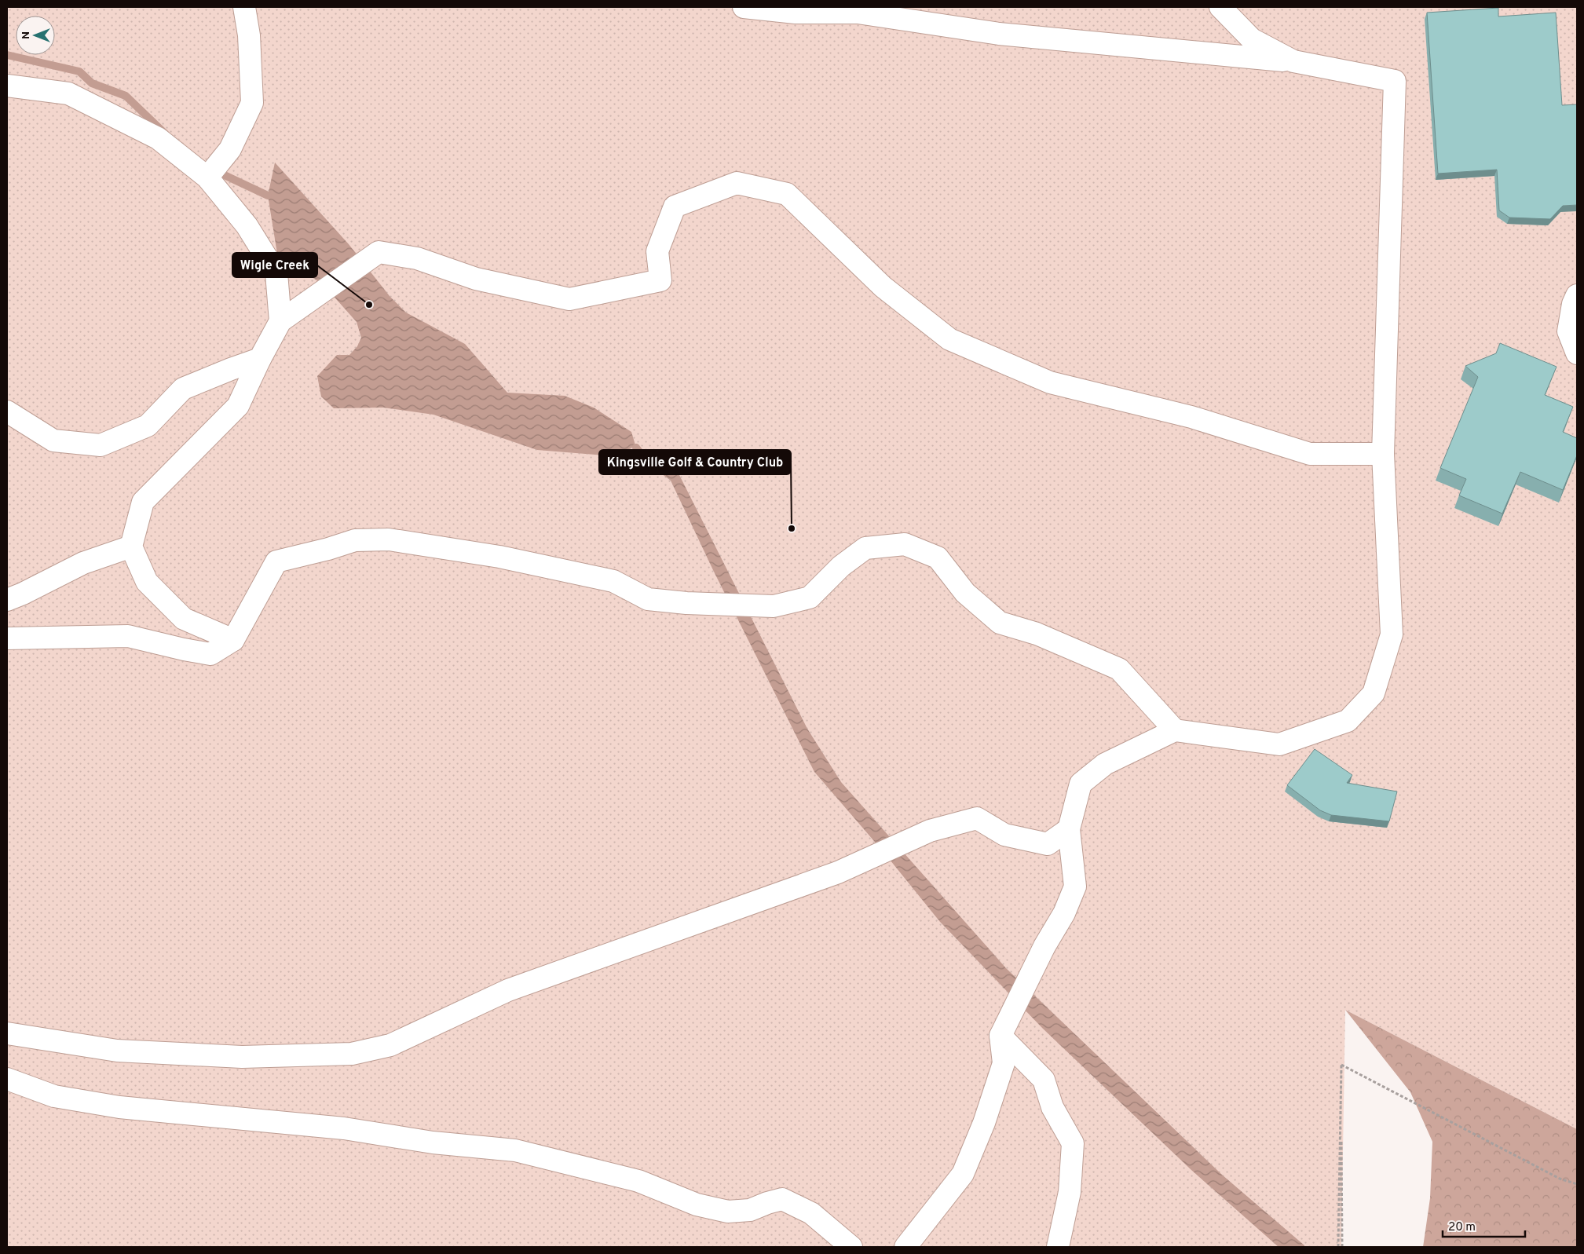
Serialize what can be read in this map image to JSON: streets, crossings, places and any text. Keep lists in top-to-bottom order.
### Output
{
  "places": ["Wigle Creek", "Kingsville Golf & Country Club"],
  "scale_bar": "20 m",
  "north": "left"
}
